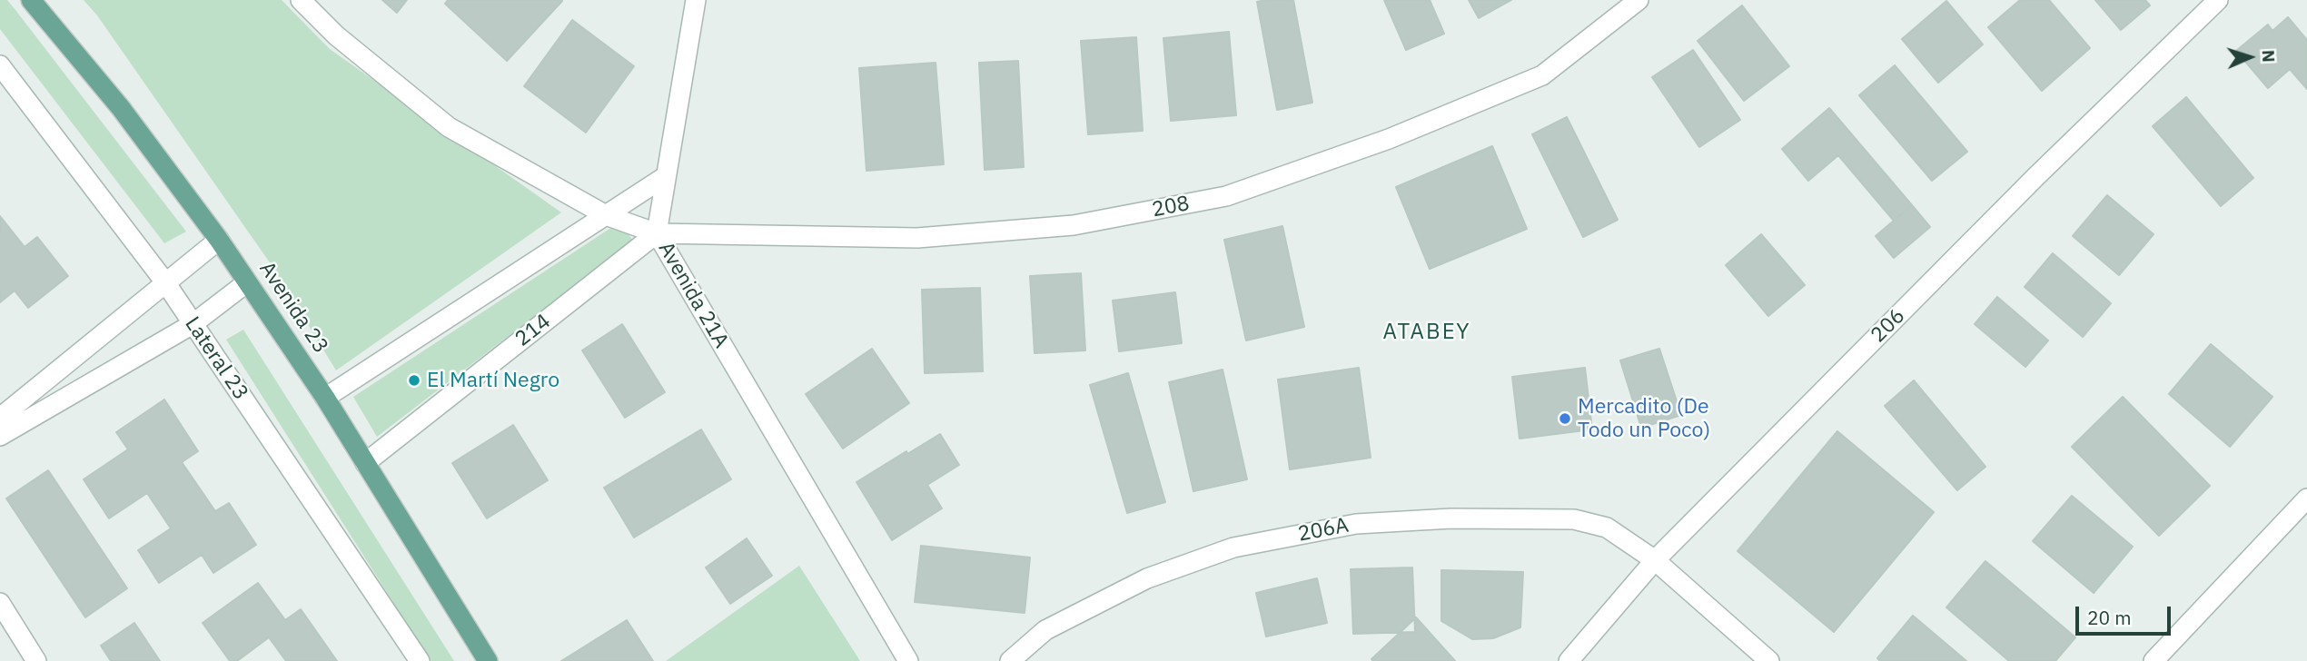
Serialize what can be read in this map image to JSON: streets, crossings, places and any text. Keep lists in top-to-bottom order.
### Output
{
  "streets": {
    "main road": ["Avenida 23"],
    "street": [
      "208",
      "Avenida 21A",
      "206",
      "214",
      "Lateral 23",
      "206A"
    ]
  },
  "crossings": [
    ["208", "Avenida 21A"],
    ["208", "214"],
    ["Avenida 21A", "214"],
    ["Avenida 23", "214"],
    ["206", "206A"]
  ],
  "districts": ["ATABEY"],
  "places": ["El Martí Negro", "Mercadito (De Todo un Poco)"],
  "scale_bar": "20 m",
  "north": "right"
}
